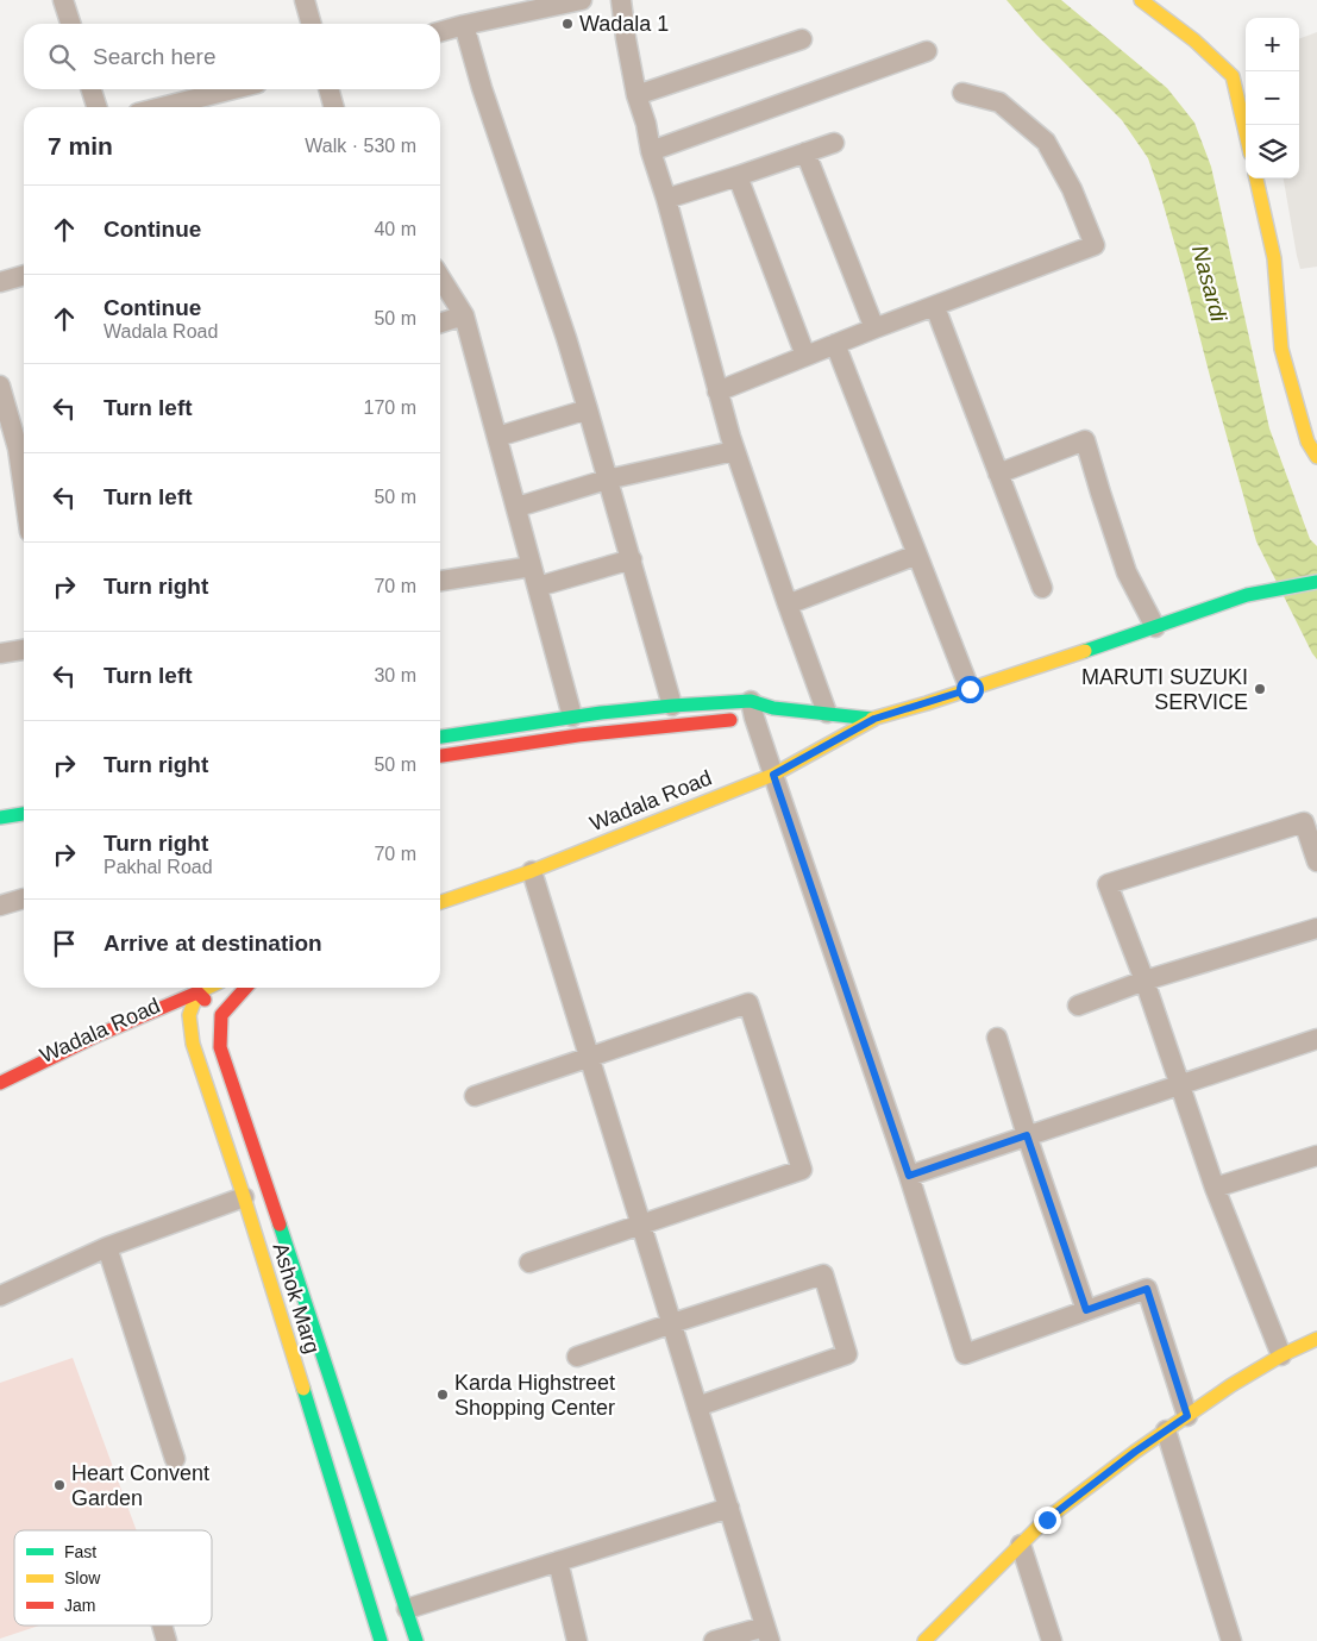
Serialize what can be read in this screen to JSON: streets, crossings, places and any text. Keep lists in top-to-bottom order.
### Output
{
  "streets": {
    "street": ["Wadala Road", "Ashok Marg"]
  },
  "crossings": [
    ["Wadala Road", "Ashok Marg"]
  ],
  "water": ["Nasardi"],
  "places": [
    "Wadala 1",
    "MARUTI SUZUKI SERVICE",
    "Karda Highstreet Shopping Center",
    "Heart Convent Garden"
  ],
  "legend": ["Fast", "Slow", "Jam"],
  "page": {
    "map_buttons": ["+", "−"],
    "search": "Search here",
    "heading": ["7 min", "Walk · 530 m"],
    "list": [
      ["Continue", "40 m"],
      ["Continue", "Wadala Road", "50 m"],
      ["Turn left", "170 m"],
      ["Turn left", "50 m"],
      ["Turn right", "70 m"],
      ["Turn left", "30 m"],
      ["Turn right", "50 m"],
      ["Turn right", "Pakhal Road", "70 m"],
      "Arrive at destination"
    ]
  }
}
